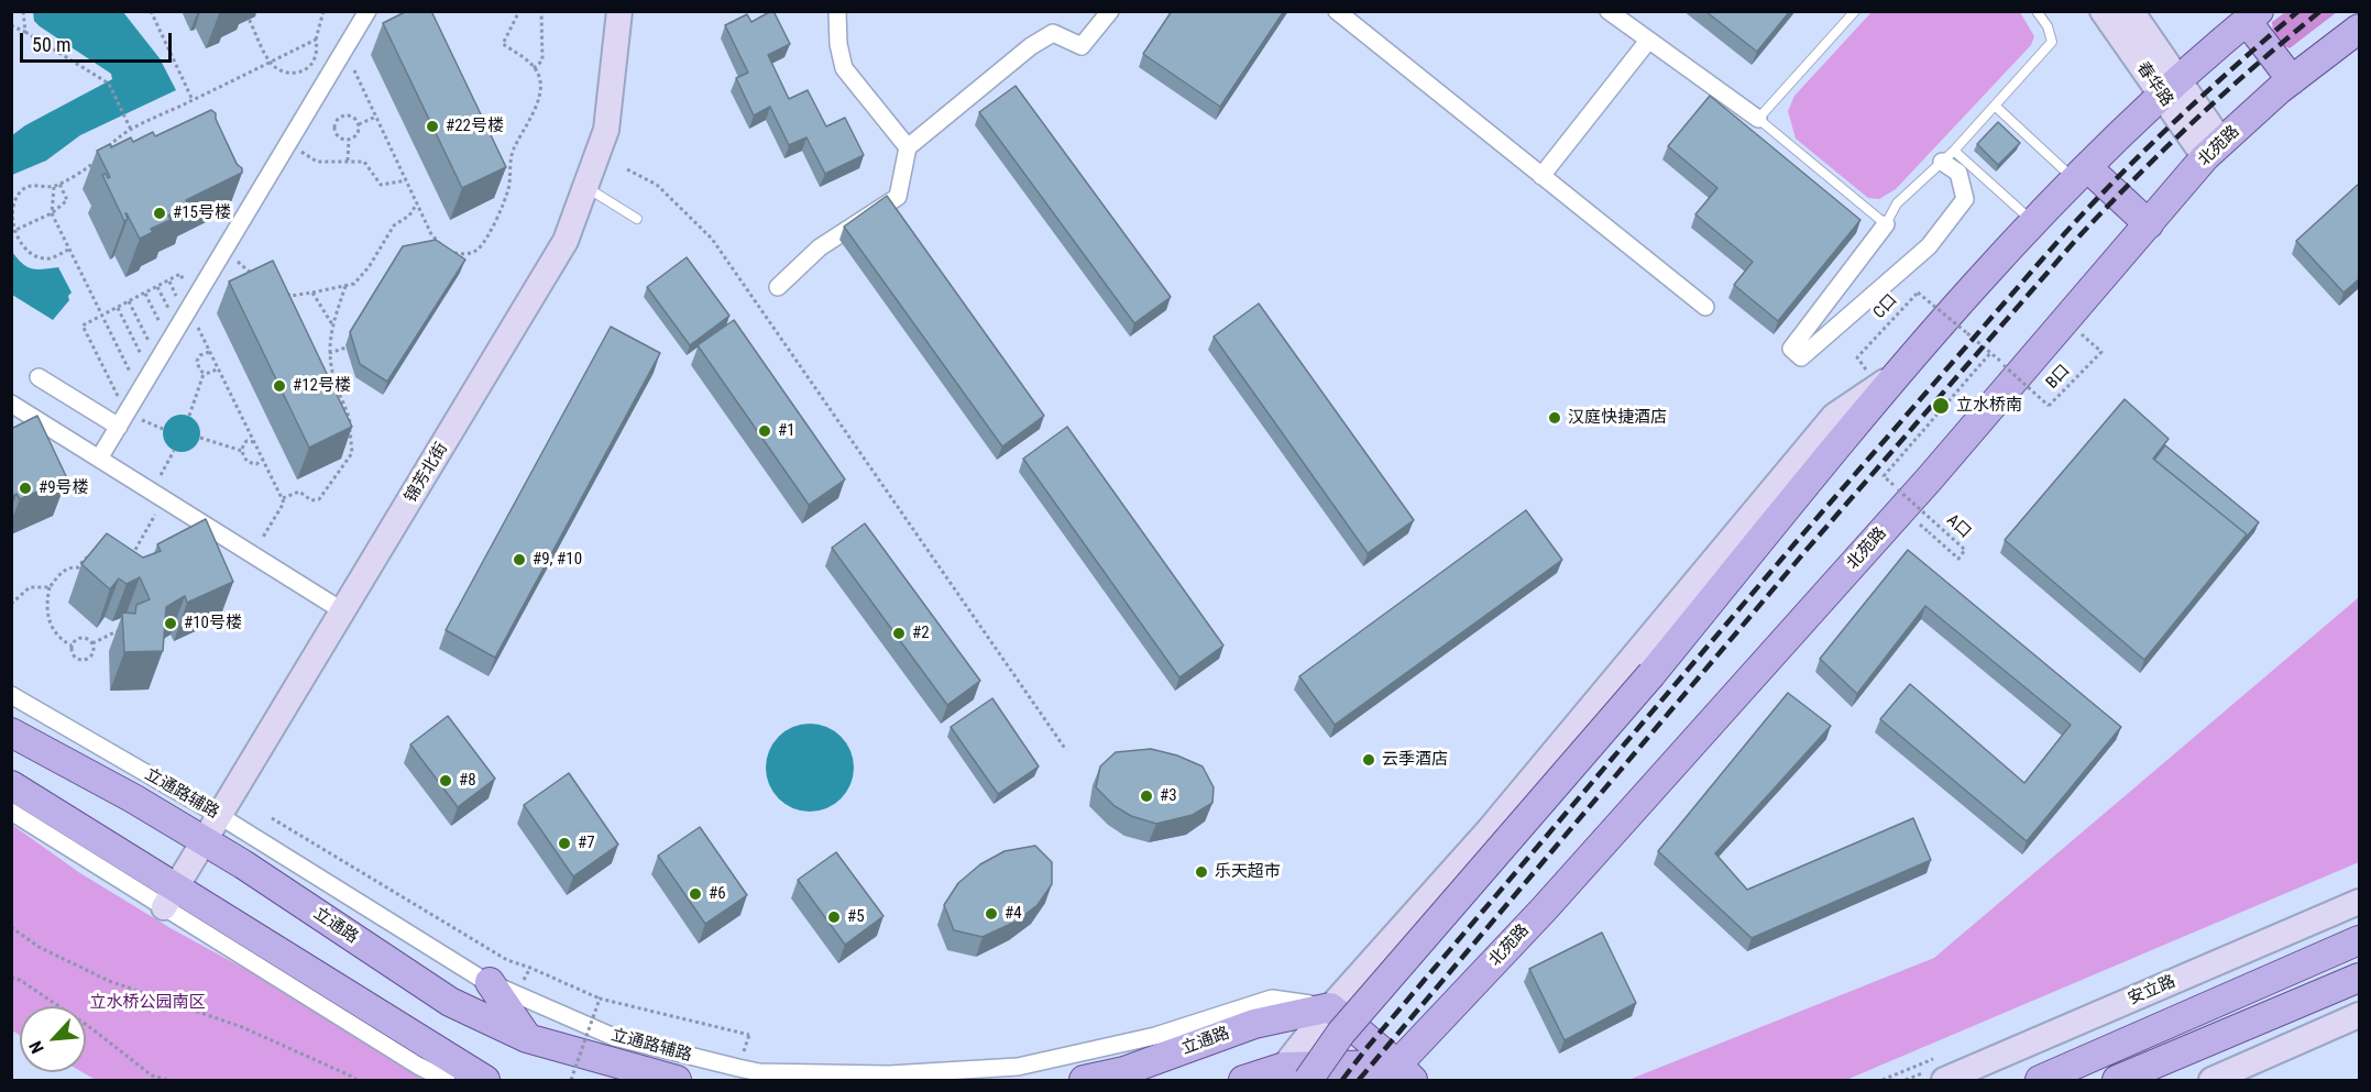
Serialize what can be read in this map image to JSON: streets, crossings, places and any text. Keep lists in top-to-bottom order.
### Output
{
  "streets": {
    "main road": ["北苑路", "立通路"],
    "street": [
      "春华路",
      "锦芳北街",
      "立通路辅路",
      "安立路"
    ],
    "path": ["C口", "B口", "A口"]
  },
  "crossings": [
    ["春华路", "北苑路"],
    ["C口", "B口"],
    ["C口", "A口"],
    ["B口", "A口"],
    ["锦芳北街", "立通路辅路"],
    ["锦芳北街", "立通路"],
    ["立通路辅路", "立通路"]
  ],
  "parks": ["立水桥公园南区"],
  "places": [
    "#22号楼",
    "#15号楼",
    "#12号楼",
    "立水桥南",
    "汉庭快捷酒店",
    "#1",
    "#9号楼",
    "#9, #10",
    "#10号楼",
    "#2",
    "云季酒店",
    "#8",
    "#3",
    "#7",
    "乐天超市",
    "#6",
    "#4",
    "#5"
  ],
  "scale_bar": "50 m",
  "north": "bottom left"
}
